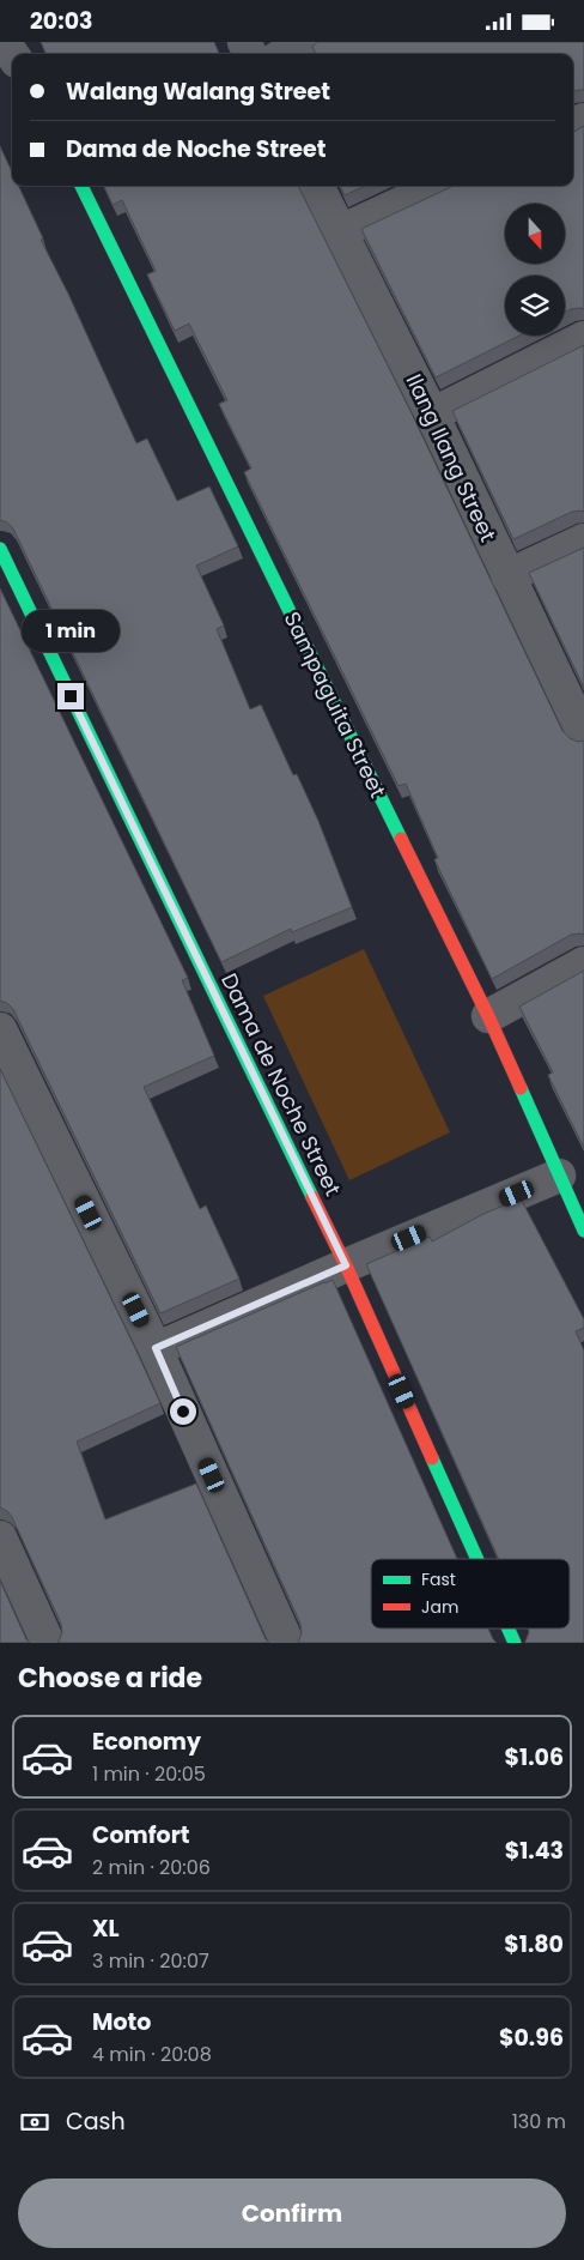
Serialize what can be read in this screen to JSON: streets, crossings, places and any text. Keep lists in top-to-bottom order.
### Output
{
  "streets": {
    "street": ["Ilang Ilang Street", "Sampaguita Street", "Dama de Noche Street"]
  },
  "legend": ["Fast", "Jam"],
  "north": "bottom",
  "page": {
    "status": "20:03",
    "banner": ["Walang Walang Street", "Dama de Noche Street"],
    "bubble": "1 min",
    "heading": "Choose a ride",
    "list": [
      {
        "name": "Economy",
        "note": "1 min · 20:05",
        "value": "$1.06"
      },
      {
        "name": "Comfort",
        "note": "2 min · 20:06",
        "value": "$1.43"
      },
      {
        "name": "XL",
        "note": "3 min · 20:07",
        "value": "$1.80"
      },
      {
        "name": "Moto",
        "note": "4 min · 20:08",
        "value": "$0.96"
      }
    ],
    "pay": ["Cash", "130 m"],
    "buttons": "Confirm"
  }
}
